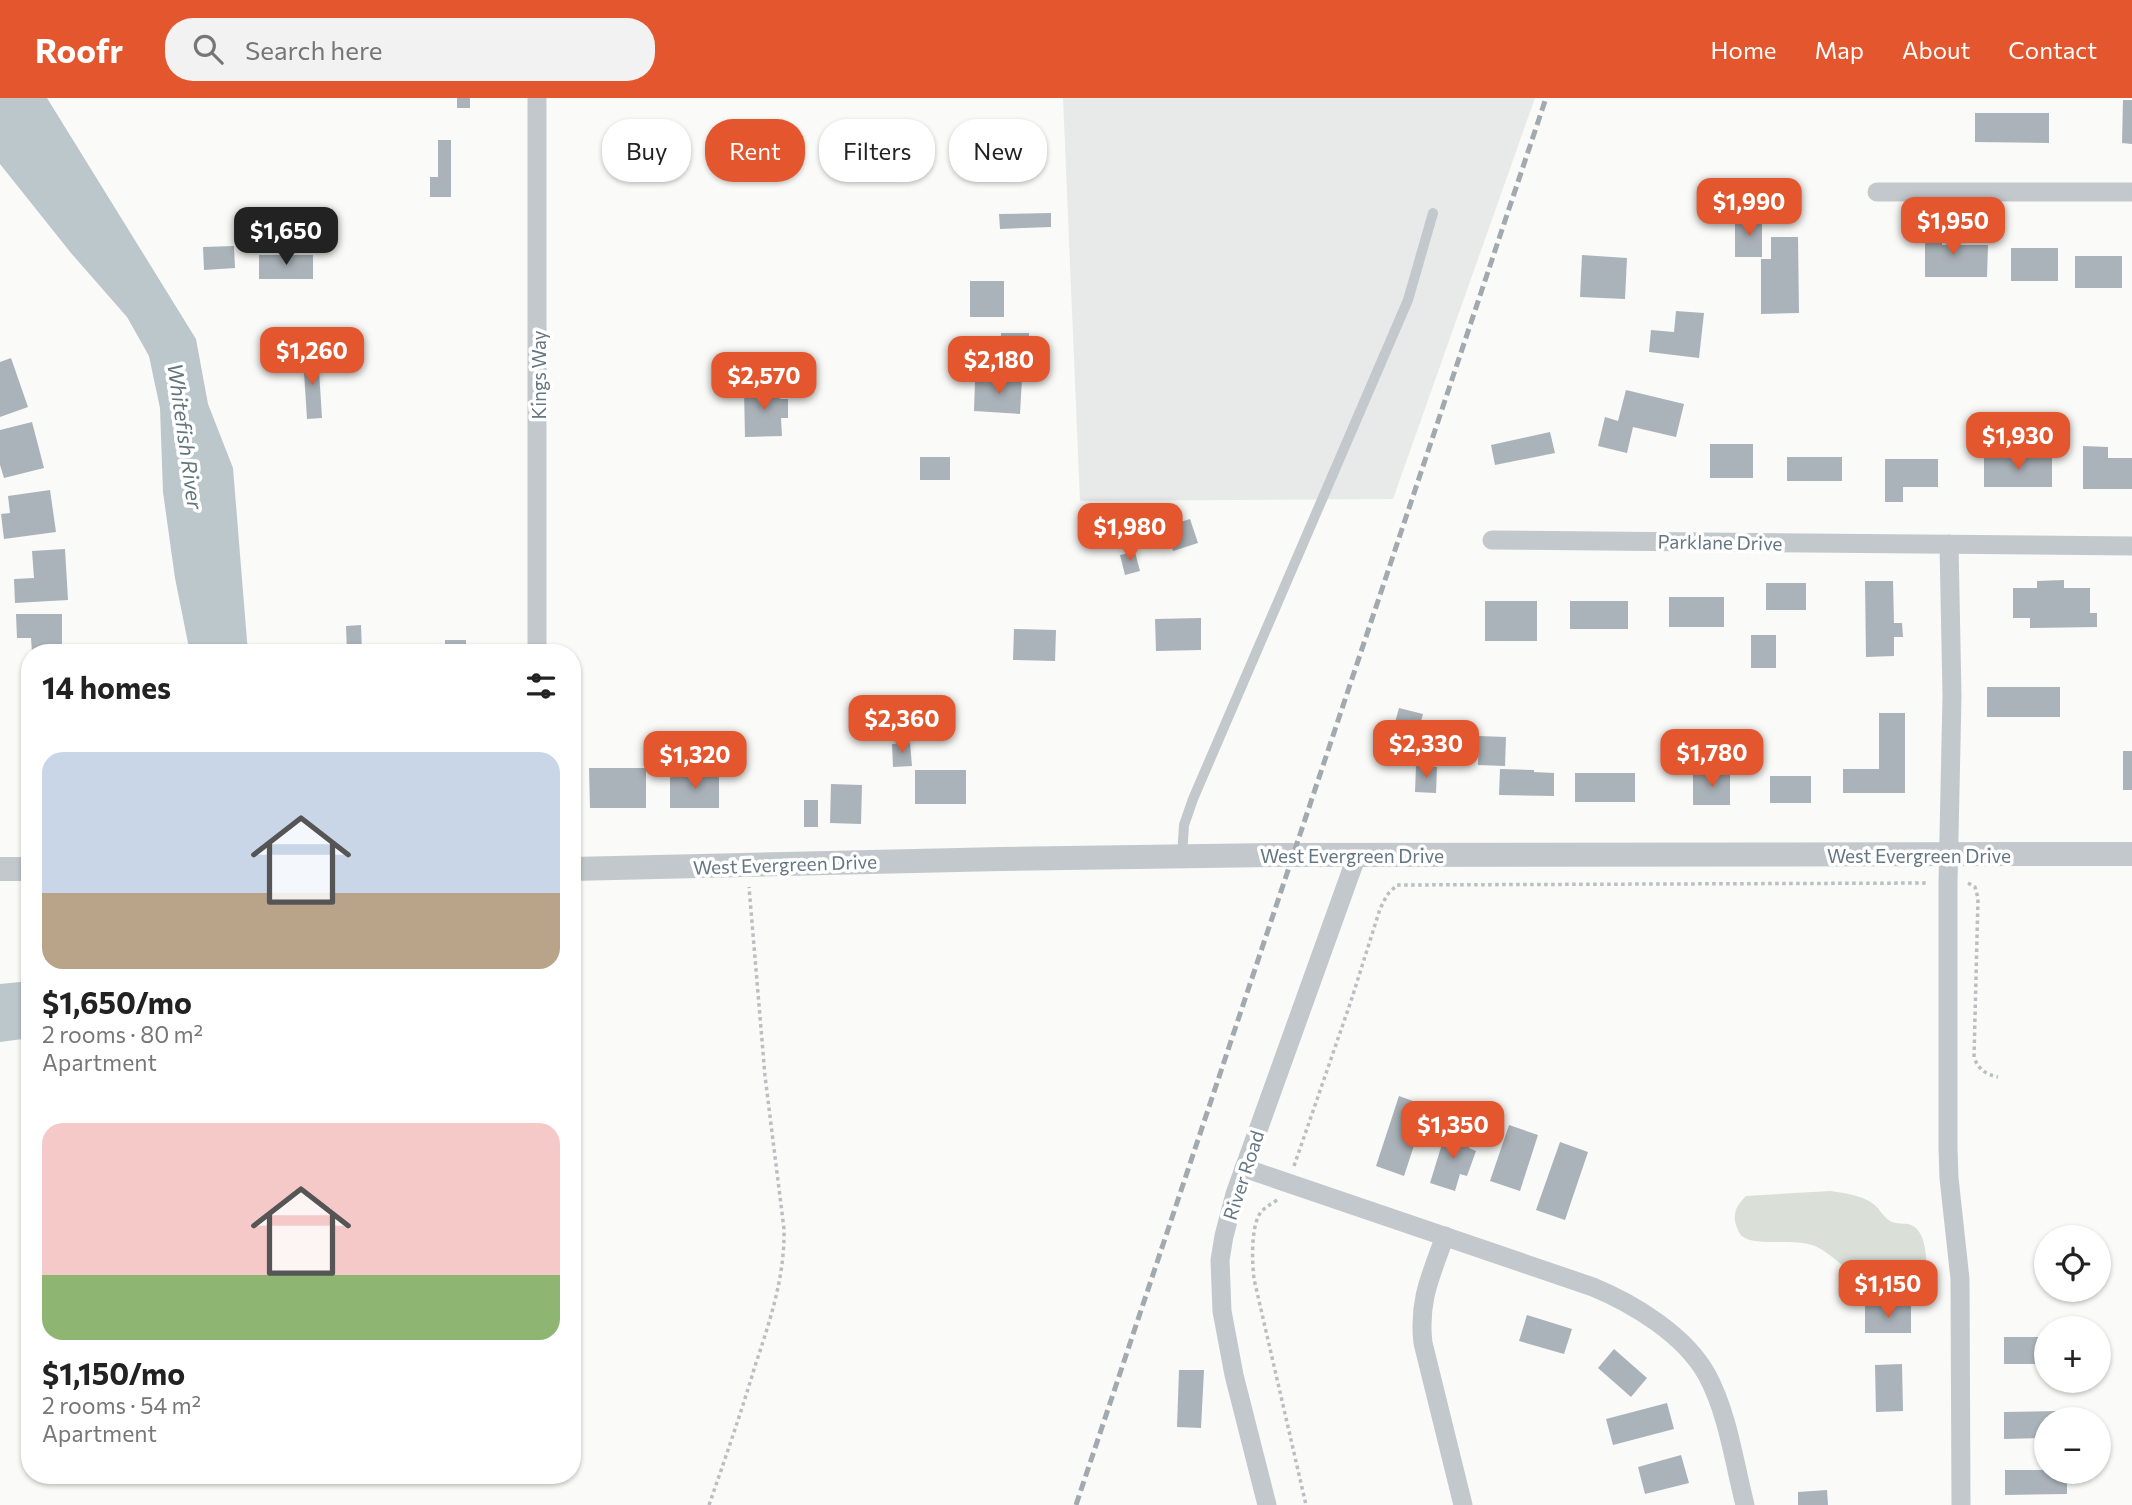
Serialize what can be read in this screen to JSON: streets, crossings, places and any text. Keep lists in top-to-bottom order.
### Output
{
  "streets": {
    "street": [
      "Kings Way",
      "Parklane Drive",
      "West Evergreen Drive",
      "River Road"
    ]
  },
  "crossings": [
    ["West Evergreen Drive", "River Road"]
  ],
  "water": ["Whitefish River"],
  "page": {
    "header": "Roofr",
    "search": "Search here",
    "nav": [
      "Home",
      "Map",
      "About",
      "Contact"
    ],
    "chip": [
      "Buy",
      "Rent",
      "Filters",
      "New"
    ],
    "price": [
      "$1,990",
      "$1,950",
      "$1,650",
      "$1,260",
      "$2,180",
      "$2,570",
      "$1,930",
      "$1,980",
      "$2,360",
      "$2,330",
      "$1,780",
      "$1,320",
      "$1,350",
      "$1,150"
    ],
    "heading": "14 homes",
    "list": [
      {
        "name": "$1,650/mo",
        "note": "2 rooms · 80 m² · Apartment"
      },
      {
        "name": "$1,150/mo",
        "note": "2 rooms · 54 m² · Apartment"
      }
    ],
    "map_buttons": ["+", "−"]
  }
}
